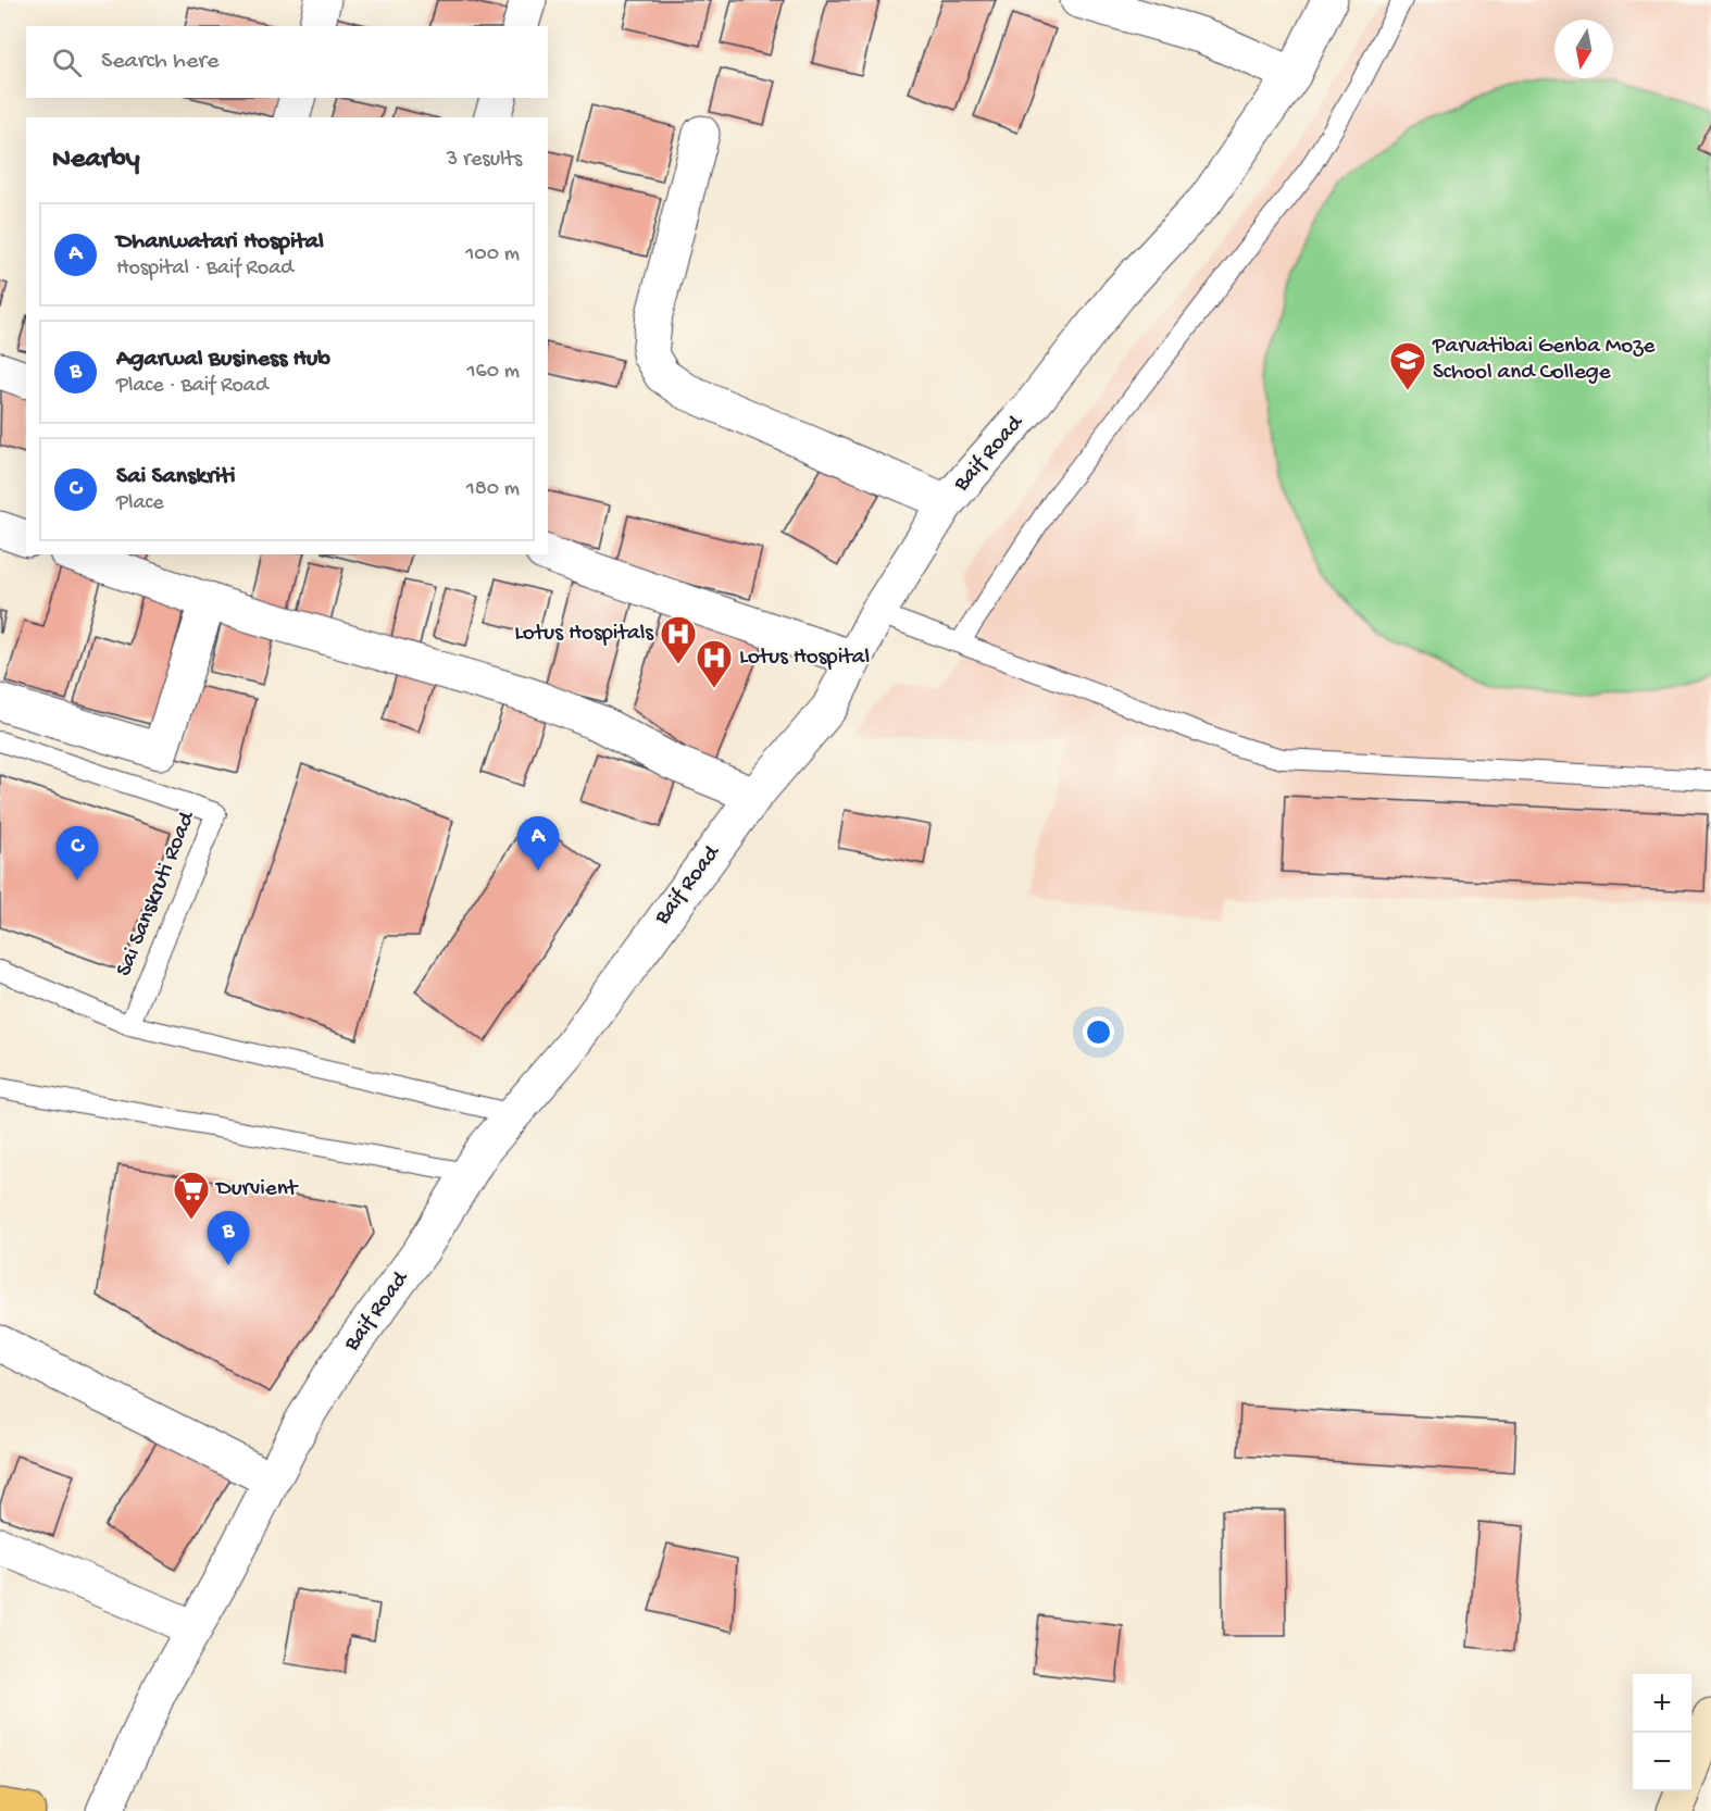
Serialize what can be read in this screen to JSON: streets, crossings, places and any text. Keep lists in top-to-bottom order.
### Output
{
  "streets": {
    "street": ["Baif Road"],
    "lane": ["Sai Sanskruti Road"]
  },
  "places": {
    "school or university": ["Parvatibai Genba Moze School and College"],
    "hospital": ["Lotus Hospitals", "Lotus Hospital"],
    "supermarket": ["Durvient"]
  },
  "north": "bottom",
  "page": {
    "search": "Search here",
    "heading": ["Nearby", "3 results"],
    "list": [
      {
        "mark": "A",
        "name": "Dhanwatari Hospital",
        "note": "Hospital · Baif Road",
        "value": "100 m"
      },
      {
        "mark": "B",
        "name": "Agarwal Business Hub",
        "note": "Place · Baif Road",
        "value": "160 m"
      },
      {
        "mark": "C",
        "name": "Sai Sanskriti",
        "note": "Place",
        "value": "180 m"
      }
    ],
    "pins": ["A", "C", "B"],
    "map_buttons": ["+", "−"]
  }
}
